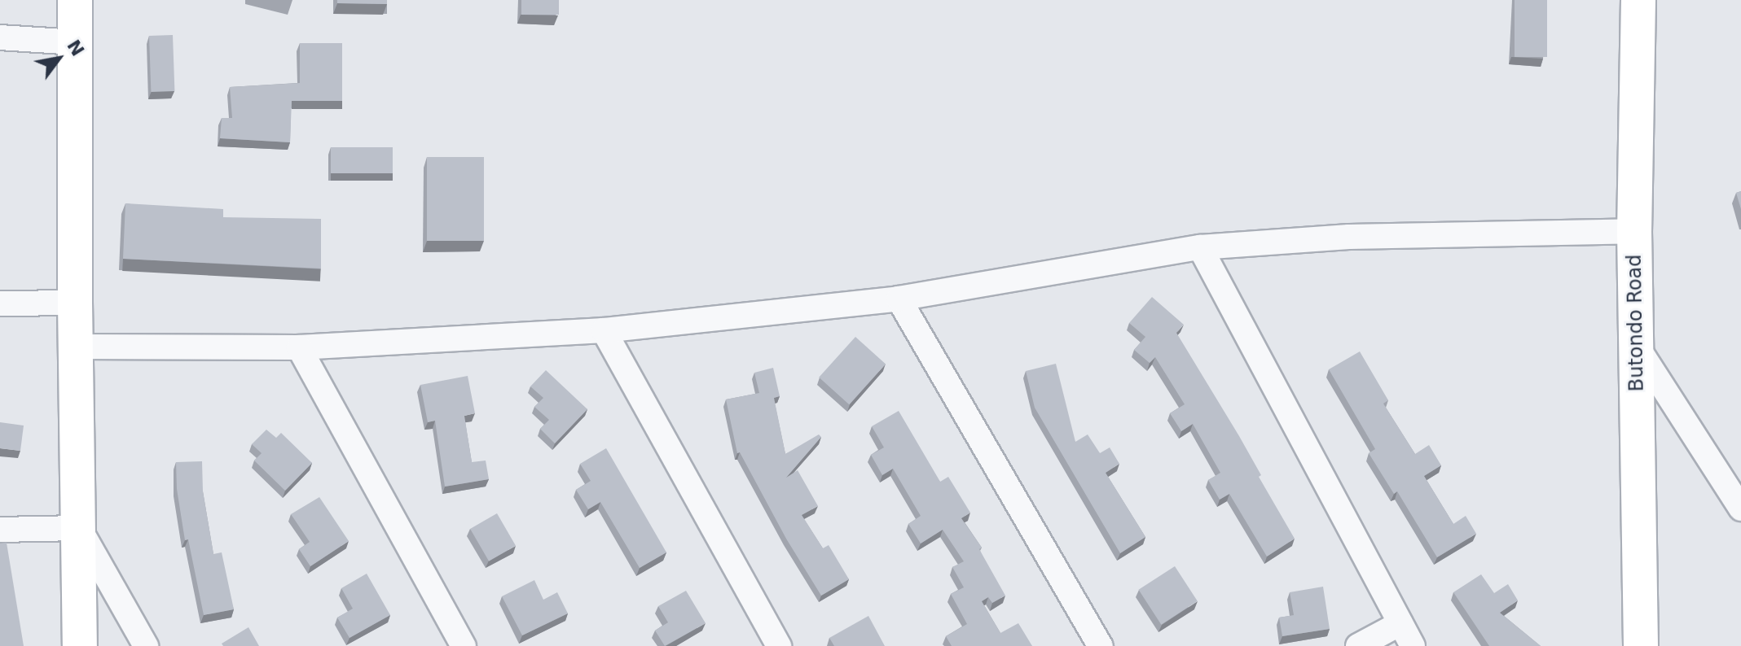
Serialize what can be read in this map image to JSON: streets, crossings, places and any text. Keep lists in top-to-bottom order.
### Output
{
  "streets": {
    "street": ["Butondo Road"]
  },
  "north": "top right"
}
